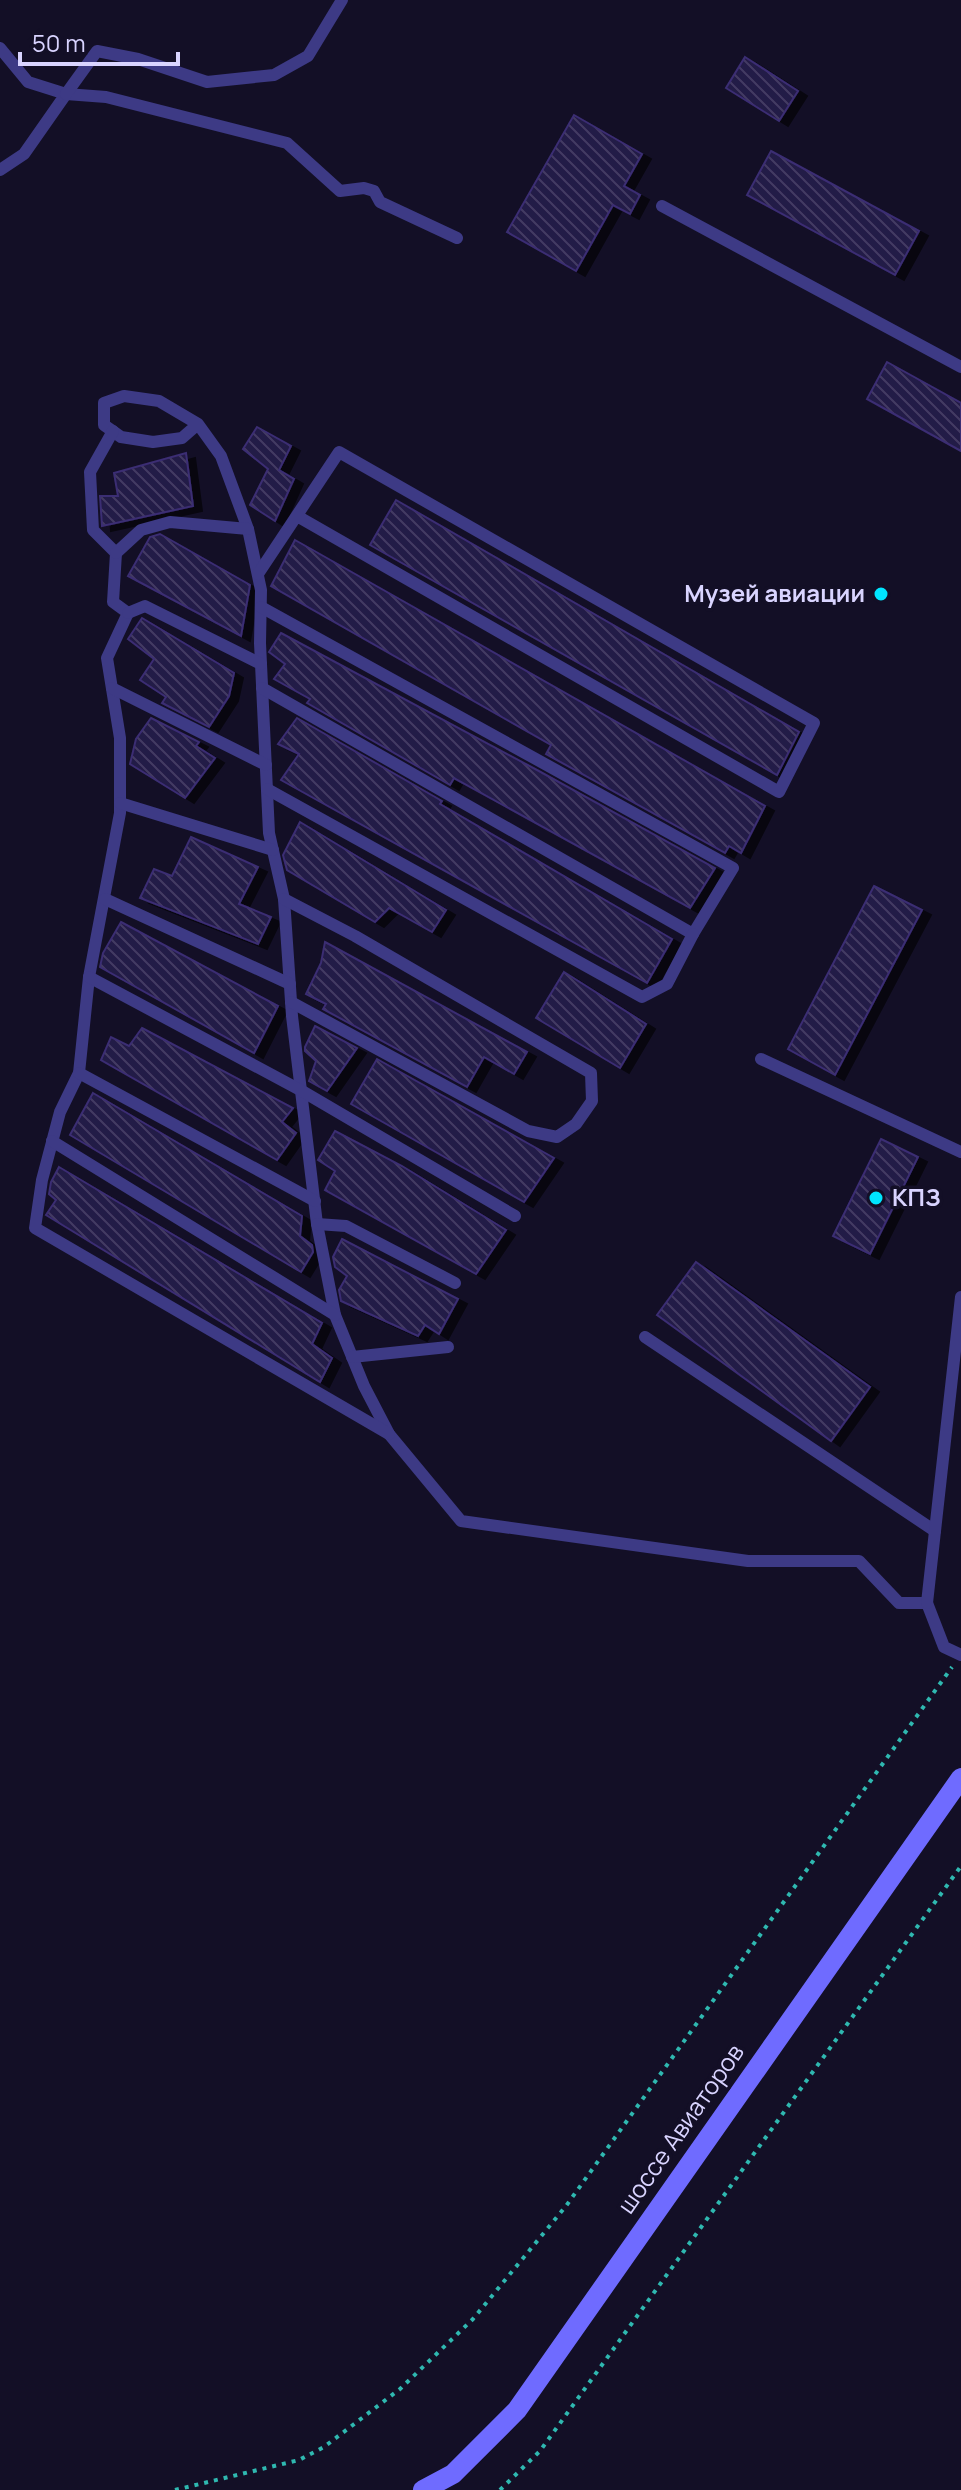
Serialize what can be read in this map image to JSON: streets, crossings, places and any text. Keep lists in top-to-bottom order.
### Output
{
  "streets": {
    "street": ["шоссе Авиаторов"]
  },
  "places": ["Музей авиации", "КПЗ"],
  "scale_bar": "50 m"
}
